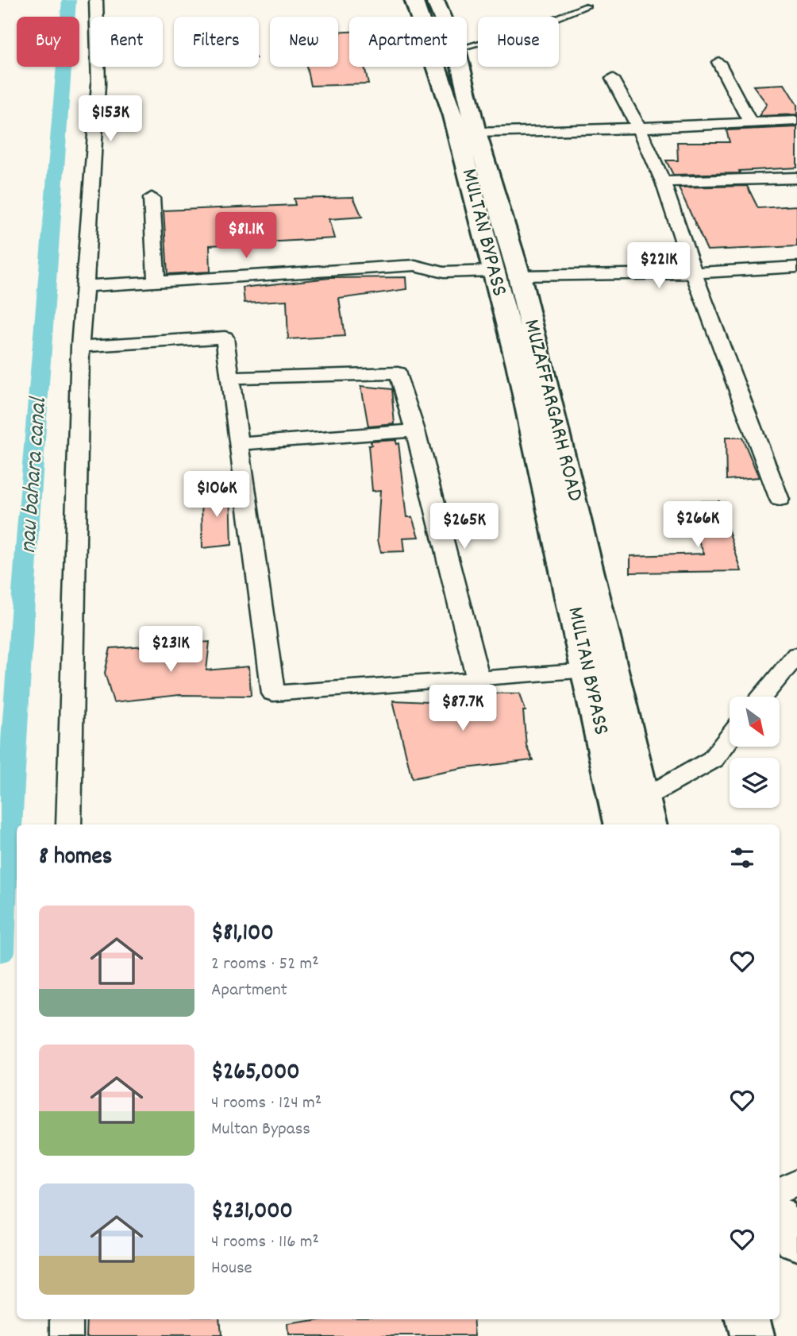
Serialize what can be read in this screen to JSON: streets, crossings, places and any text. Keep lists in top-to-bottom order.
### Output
{
  "streets": {
    "main road": ["MULTAN BYPASS", "MUZAFFARGARH ROAD"]
  },
  "water": ["nau bahara canal"],
  "north": "bottom right",
  "page": {
    "chip": [
      "Buy",
      "Rent",
      "Filters",
      "New",
      "Apartment",
      "House"
    ],
    "price": [
      "$153K",
      "$81.1K",
      "$221K",
      "$106K",
      "$266K",
      "$265K",
      "$231K",
      "$87.7K"
    ],
    "heading": "8 homes",
    "list": [
      {
        "name": "$81,100",
        "note": "2 rooms · 52 m² · Apartment"
      },
      {
        "name": "$265,000",
        "note": "4 rooms · 124 m² · Multan Bypass"
      },
      {
        "name": "$231,000",
        "note": "4 rooms · 116 m² · House"
      }
    ]
  }
}
